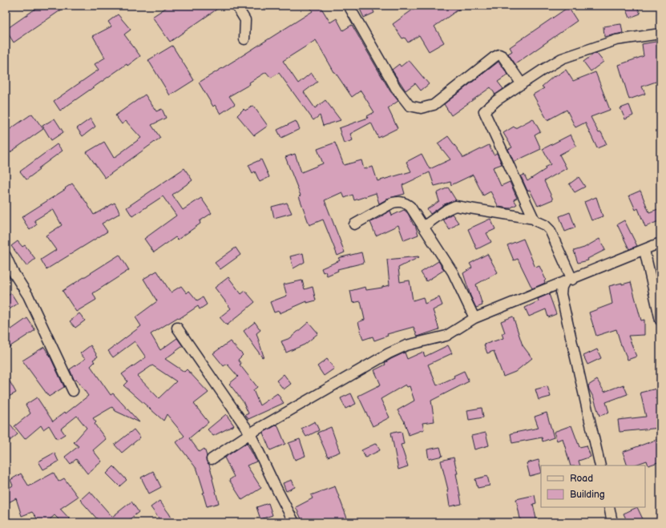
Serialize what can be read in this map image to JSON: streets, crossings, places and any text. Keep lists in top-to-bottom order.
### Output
{
  "legend": ["Road", "Building"]
}
